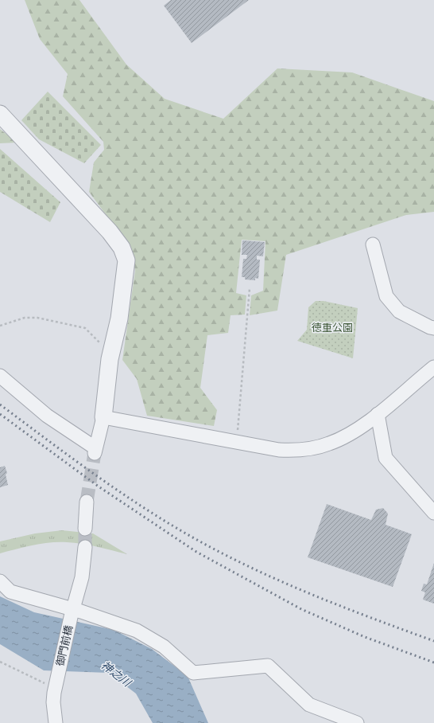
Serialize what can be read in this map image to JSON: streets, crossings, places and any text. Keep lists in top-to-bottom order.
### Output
{
  "streets": {
    "street": ["御門前橋"]
  },
  "water": ["神之川"],
  "parks": ["徳重公園"]
}
